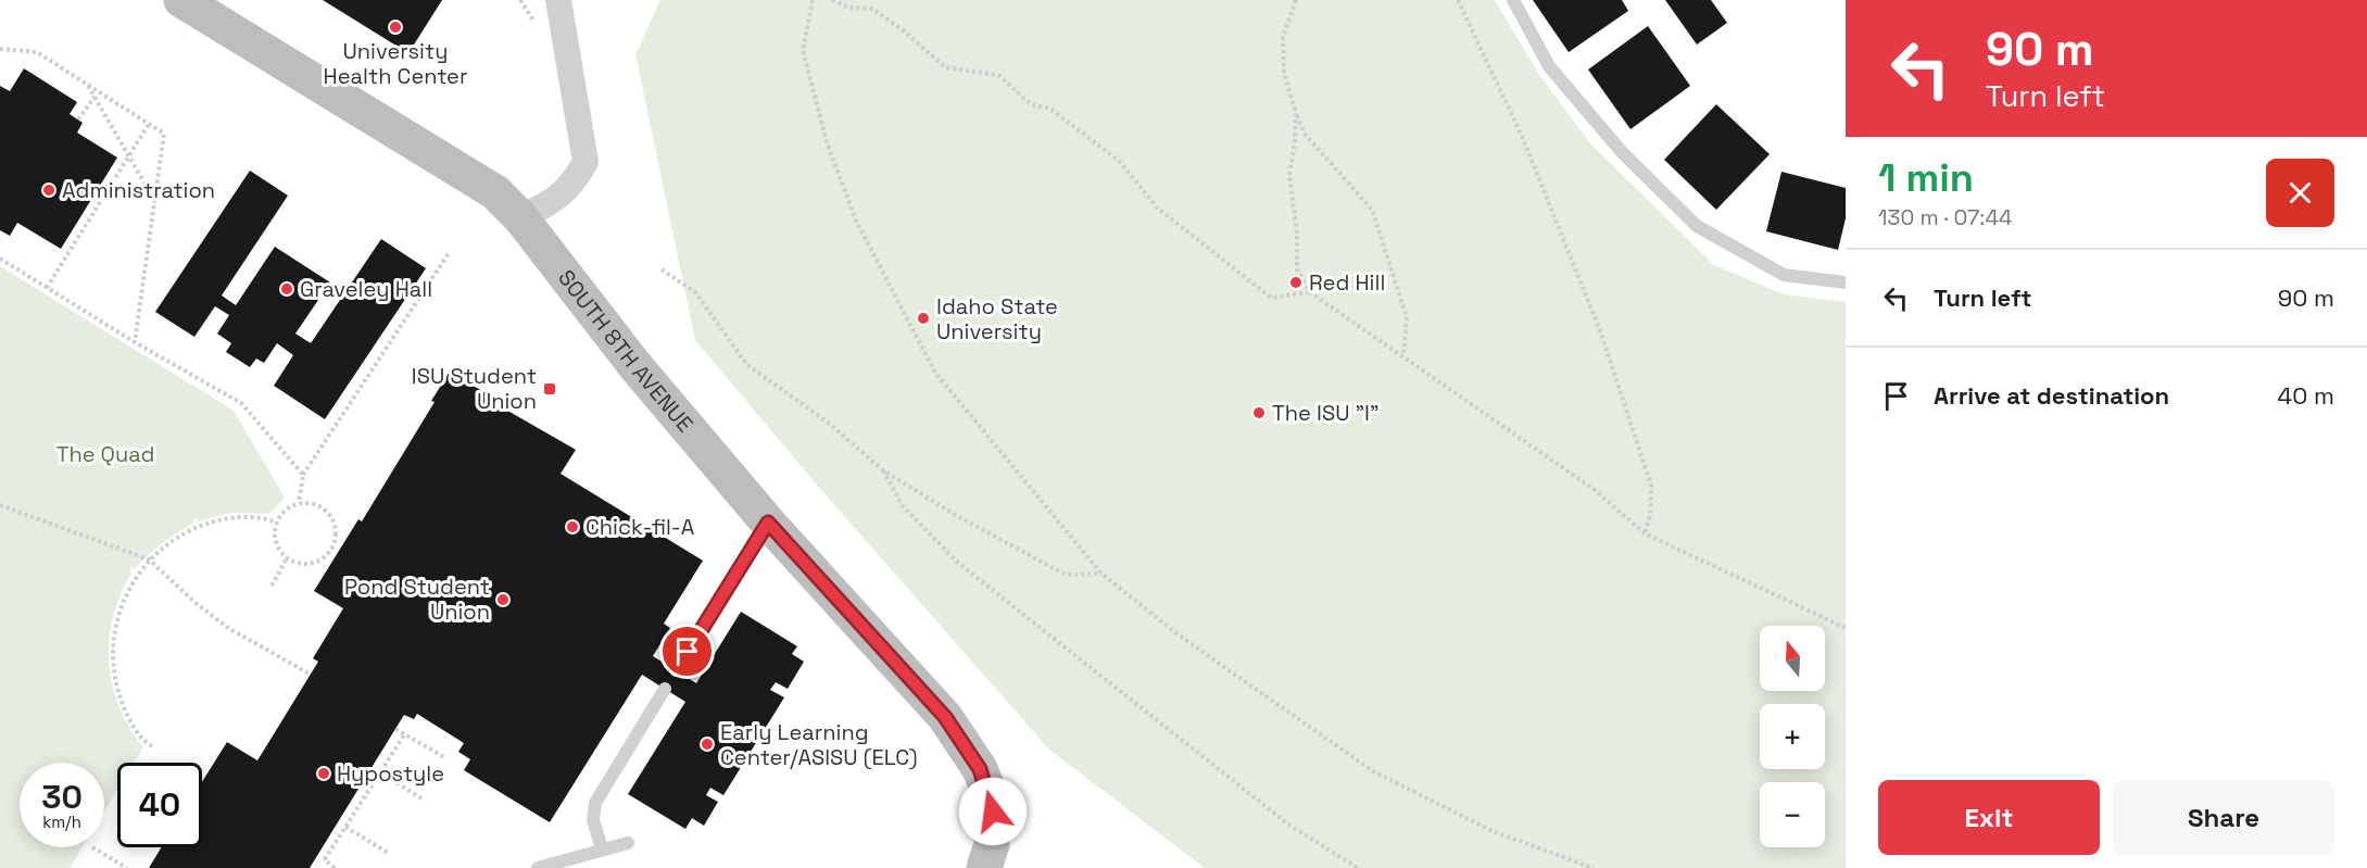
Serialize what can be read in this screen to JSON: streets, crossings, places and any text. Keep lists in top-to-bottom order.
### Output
{
  "streets": {
    "street": ["SOUTH 8TH AVENUE"]
  },
  "parks": ["The Quad"],
  "places": {
    "other": [
      "University Health Center",
      "Administration",
      "Red Hill",
      "Graveley Hall",
      "Idaho State University",
      "The ISU \"I\"",
      "Chick-fil-A",
      "Pond Student Union",
      "Early Learning Center/ASISU (ELC)",
      "Hypostyle"
    ],
    "transit": ["ISU Student Union"]
  },
  "north": "top",
  "page": {
    "turn": ["90 m", "Turn left"],
    "heading": ["1 min", "130 m · 07:44"],
    "list": [
      {
        "name": "Turn left",
        "value": "90 m"
      },
      {
        "name": "Arrive at destination",
        "value": "40 m"
      }
    ],
    "map_buttons": ["+", "−"],
    "speed": "30 km/h",
    "limit": "40",
    "buttons": ["Exit", "Share"]
  }
}
